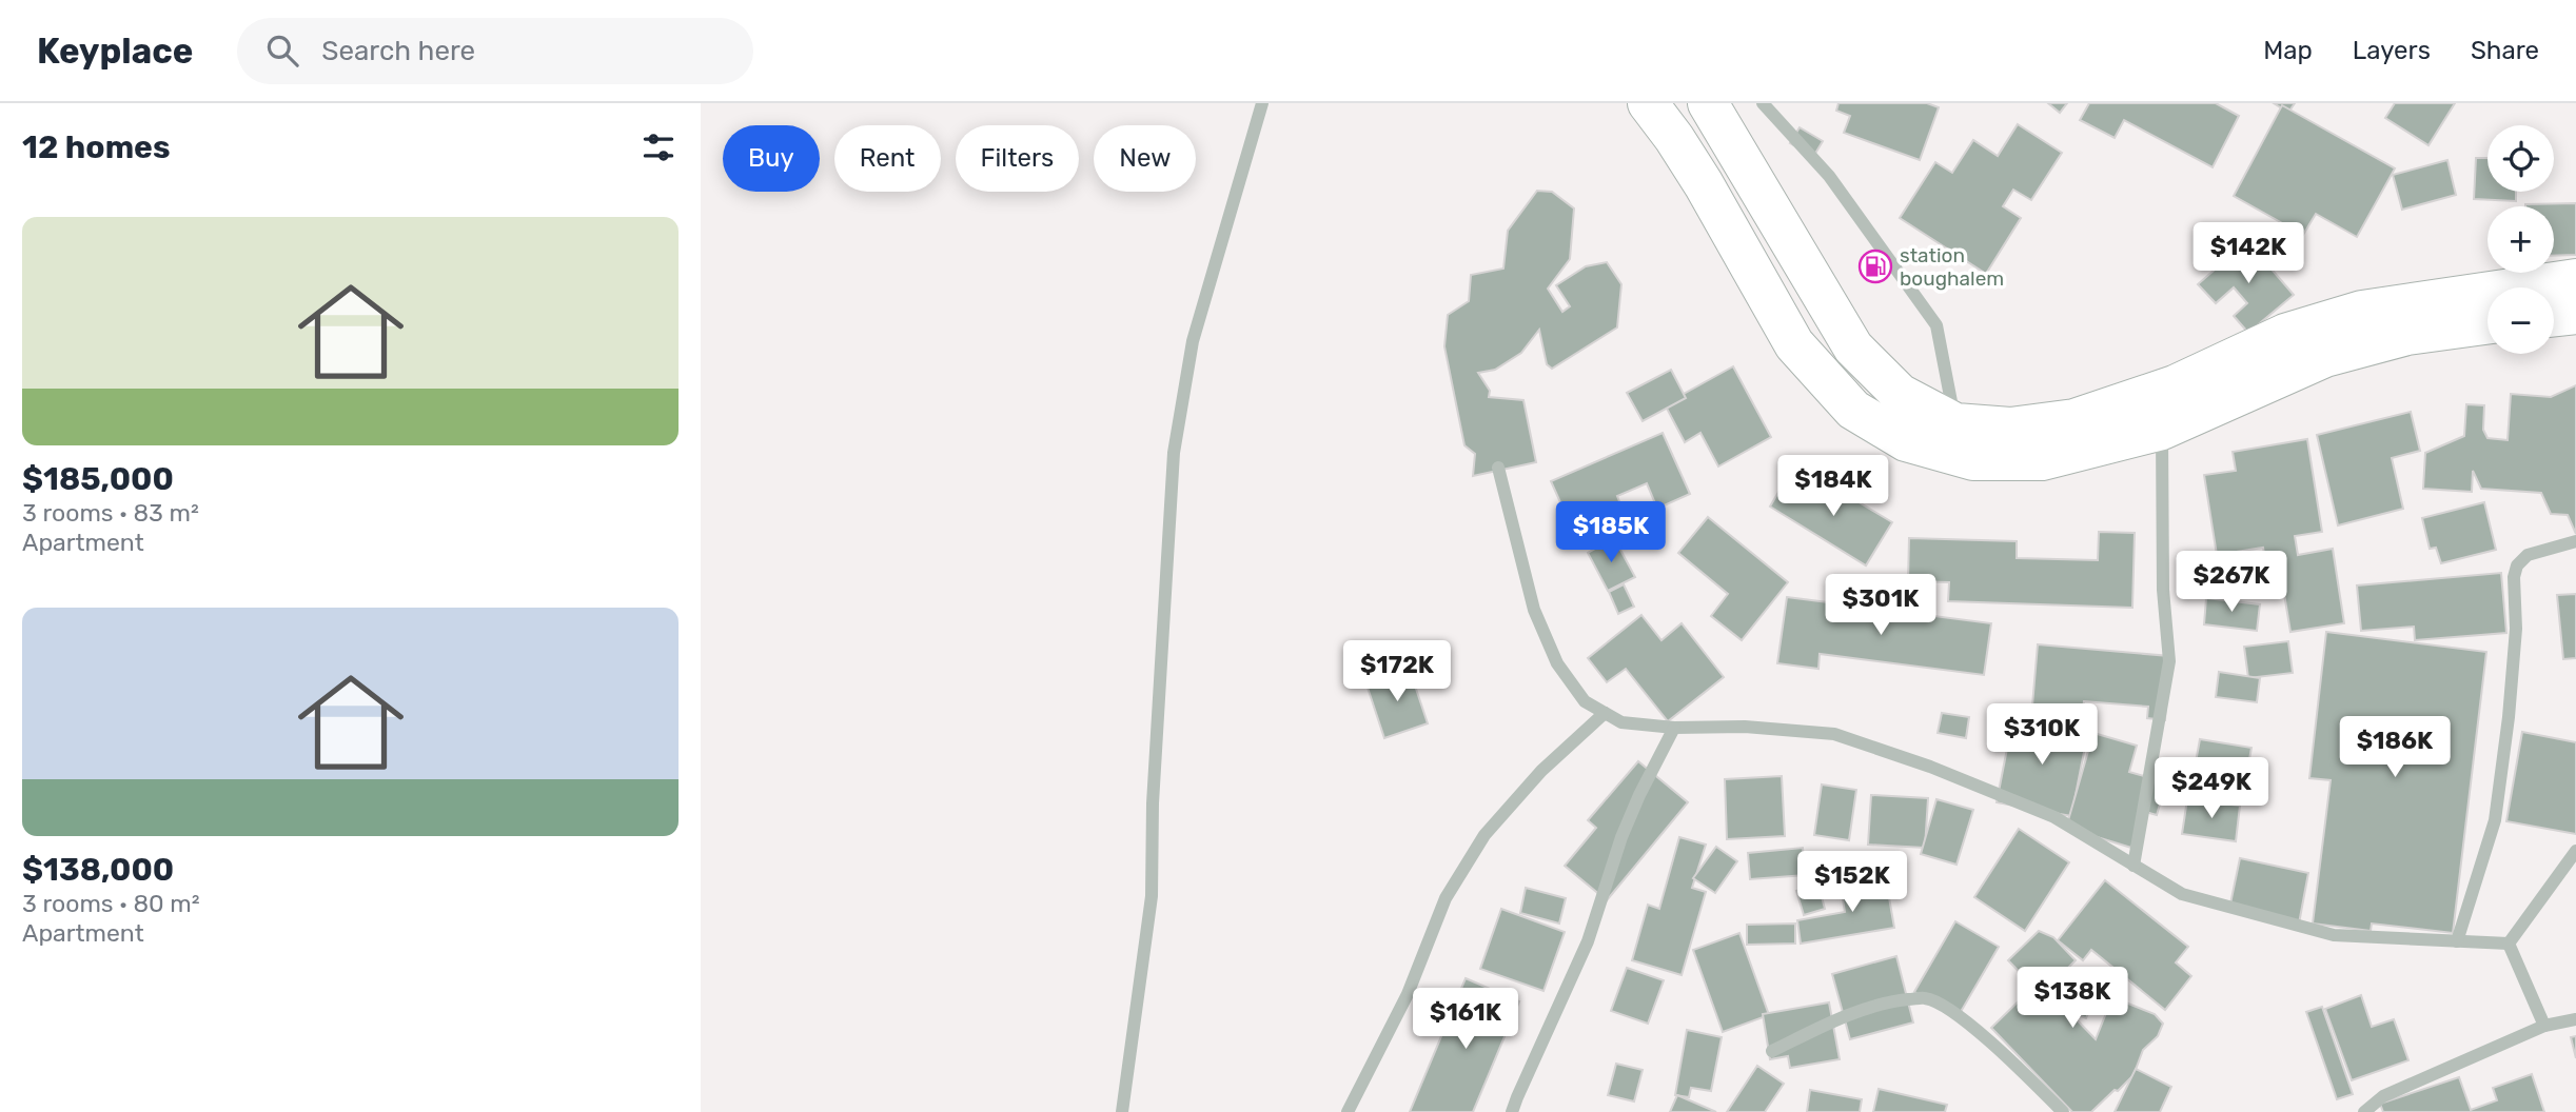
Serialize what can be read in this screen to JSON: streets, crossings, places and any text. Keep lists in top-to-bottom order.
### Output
{
  "places": {
    "fuel station": ["station boughalem"]
  },
  "page": {
    "header": "Keyplace",
    "search": "Search here",
    "nav": ["Map", "Layers", "Share"],
    "heading": "12 homes",
    "map_buttons": ["+", "−"],
    "chip": [
      "Buy",
      "Rent",
      "Filters",
      "New"
    ],
    "list": [
      {
        "name": "$185,000",
        "note": "3 rooms · 83 m² · Apartment"
      },
      {
        "name": "$138,000",
        "note": "3 rooms · 80 m² · Apartment"
      }
    ],
    "price": [
      "$142K",
      "$184K",
      "$185K",
      "$267K",
      "$301K",
      "$172K",
      "$310K",
      "$186K",
      "$249K",
      "$152K",
      "$138K",
      "$161K"
    ]
  }
}
